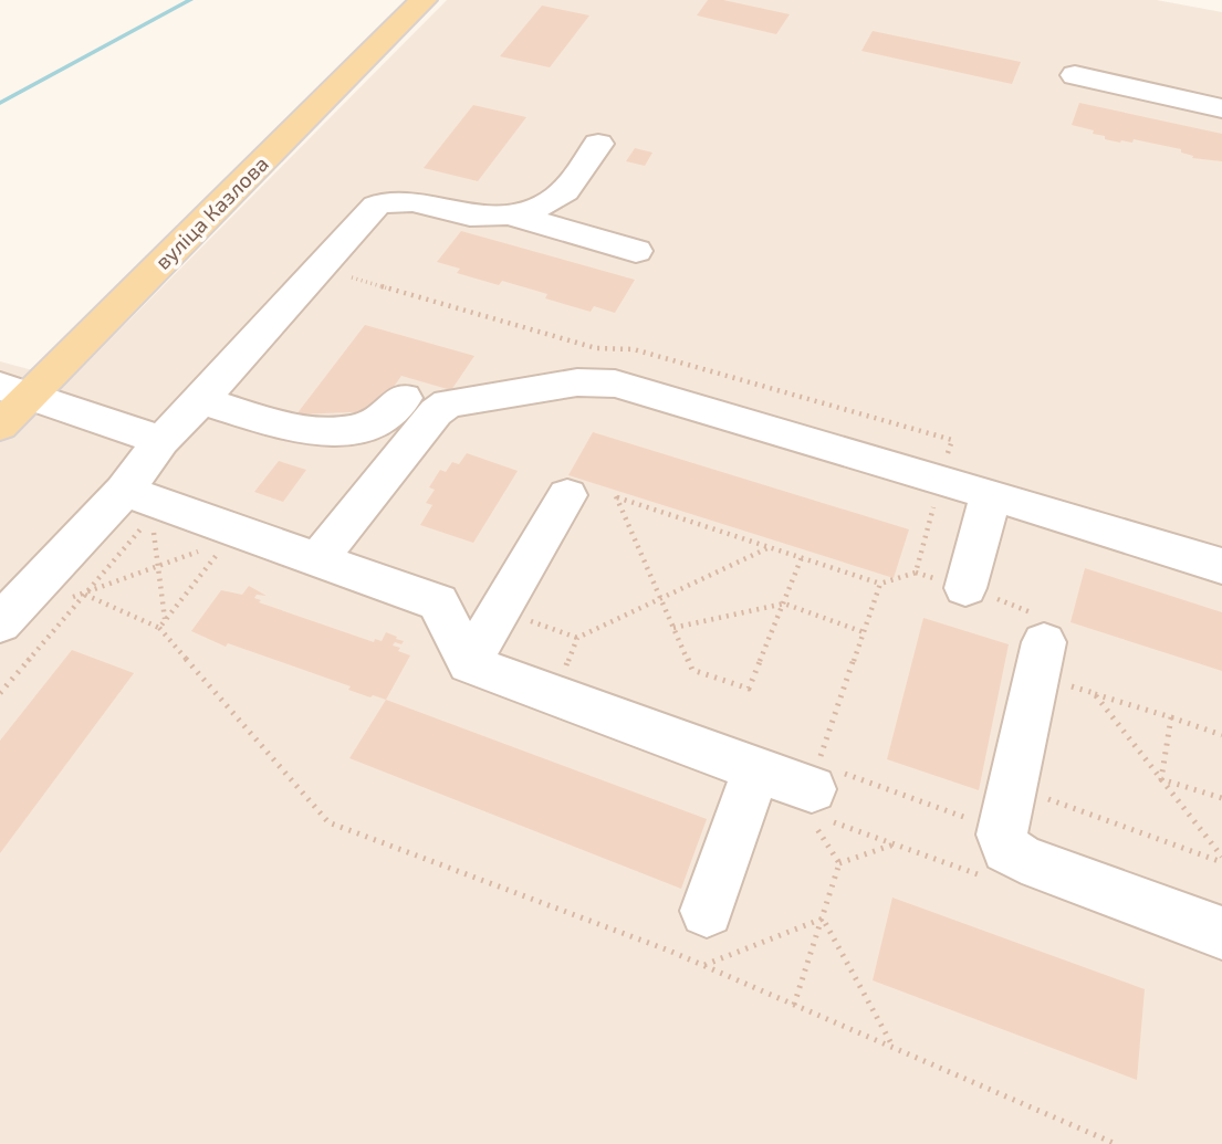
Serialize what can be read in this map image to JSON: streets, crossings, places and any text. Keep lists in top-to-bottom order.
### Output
{
  "streets": {
    "main road": ["вуліца Казлова"]
  }
}
